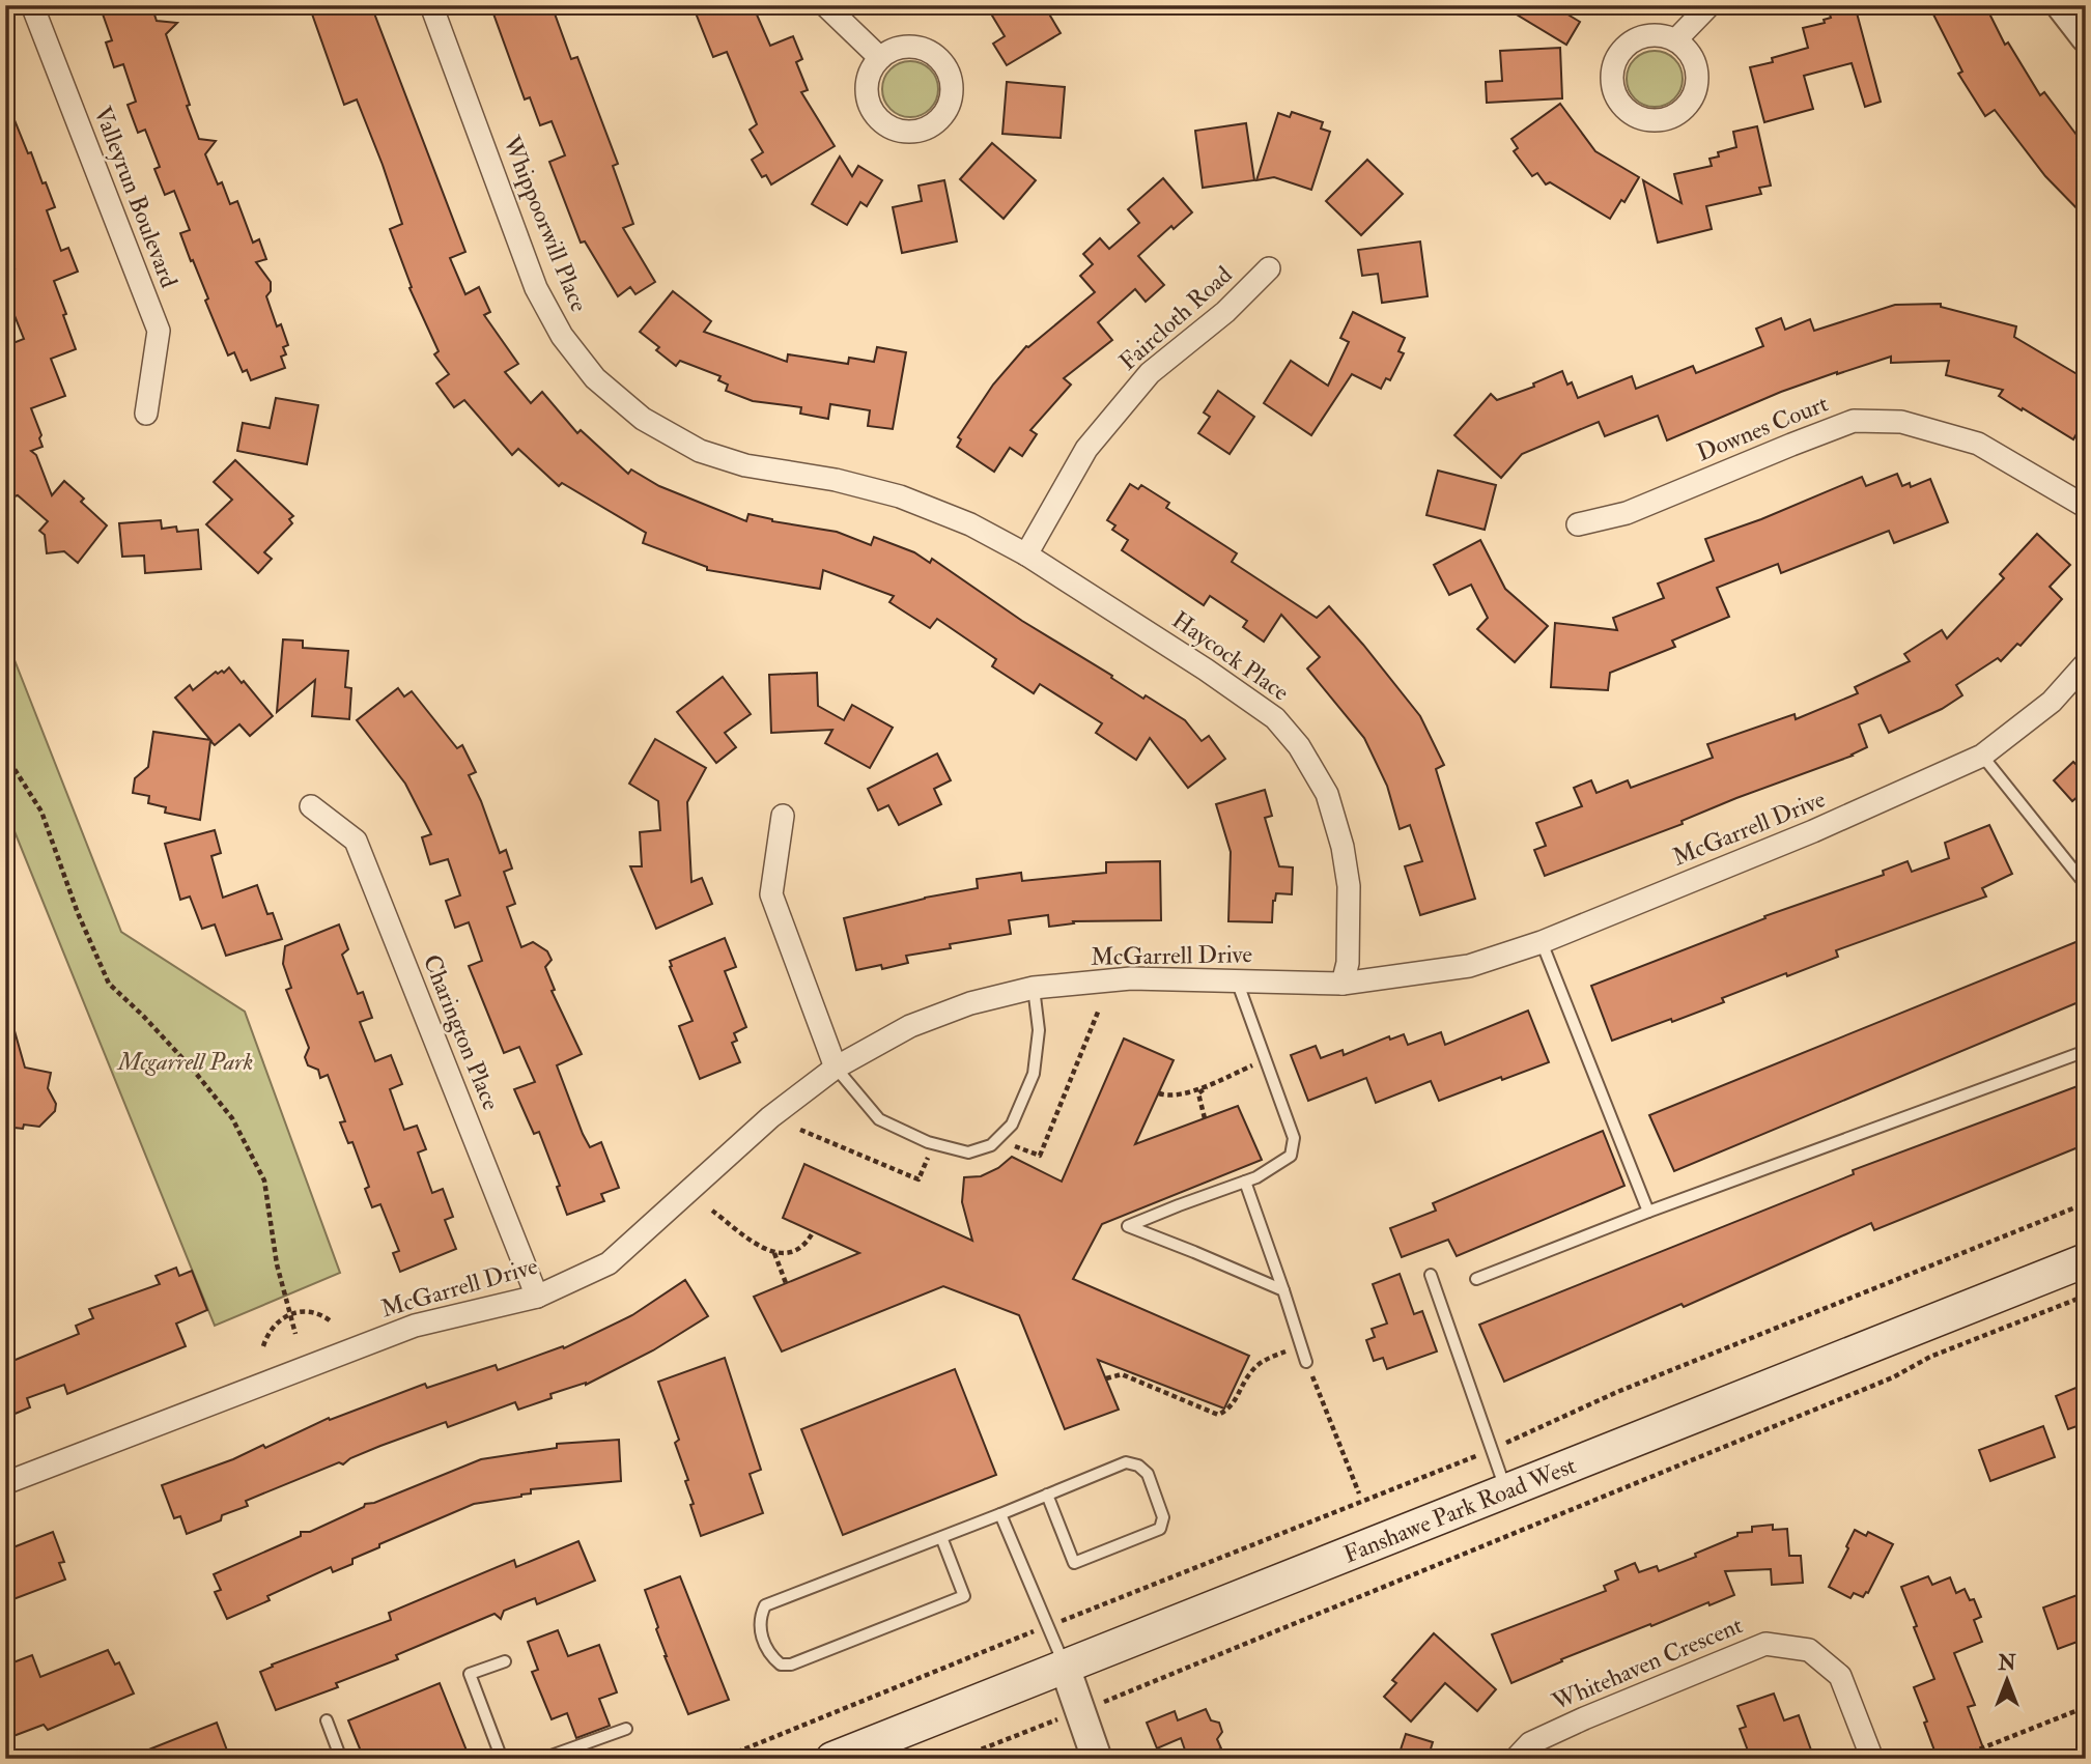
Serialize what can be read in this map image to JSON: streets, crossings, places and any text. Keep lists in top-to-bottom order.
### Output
{
  "streets": {
    "main road": ["Fanshawe Park Road West"],
    "street": [
      "Valleyrun Boulevard",
      "Whippoorwill Place",
      "Faircloth Road",
      "Downes Court",
      "Haycock Place",
      "McGarrell Drive",
      "Charington Place",
      "Whitehaven Crescent"
    ]
  },
  "crossings": [
    ["Whippoorwill Place", "Faircloth Road"],
    ["Whippoorwill Place", "Haycock Place"],
    ["Faircloth Road", "Haycock Place"],
    ["Haycock Place", "McGarrell Drive"],
    ["McGarrell Drive", "Charington Place"]
  ],
  "parks": ["Mcgarrell Park"],
  "north": "top"
}
